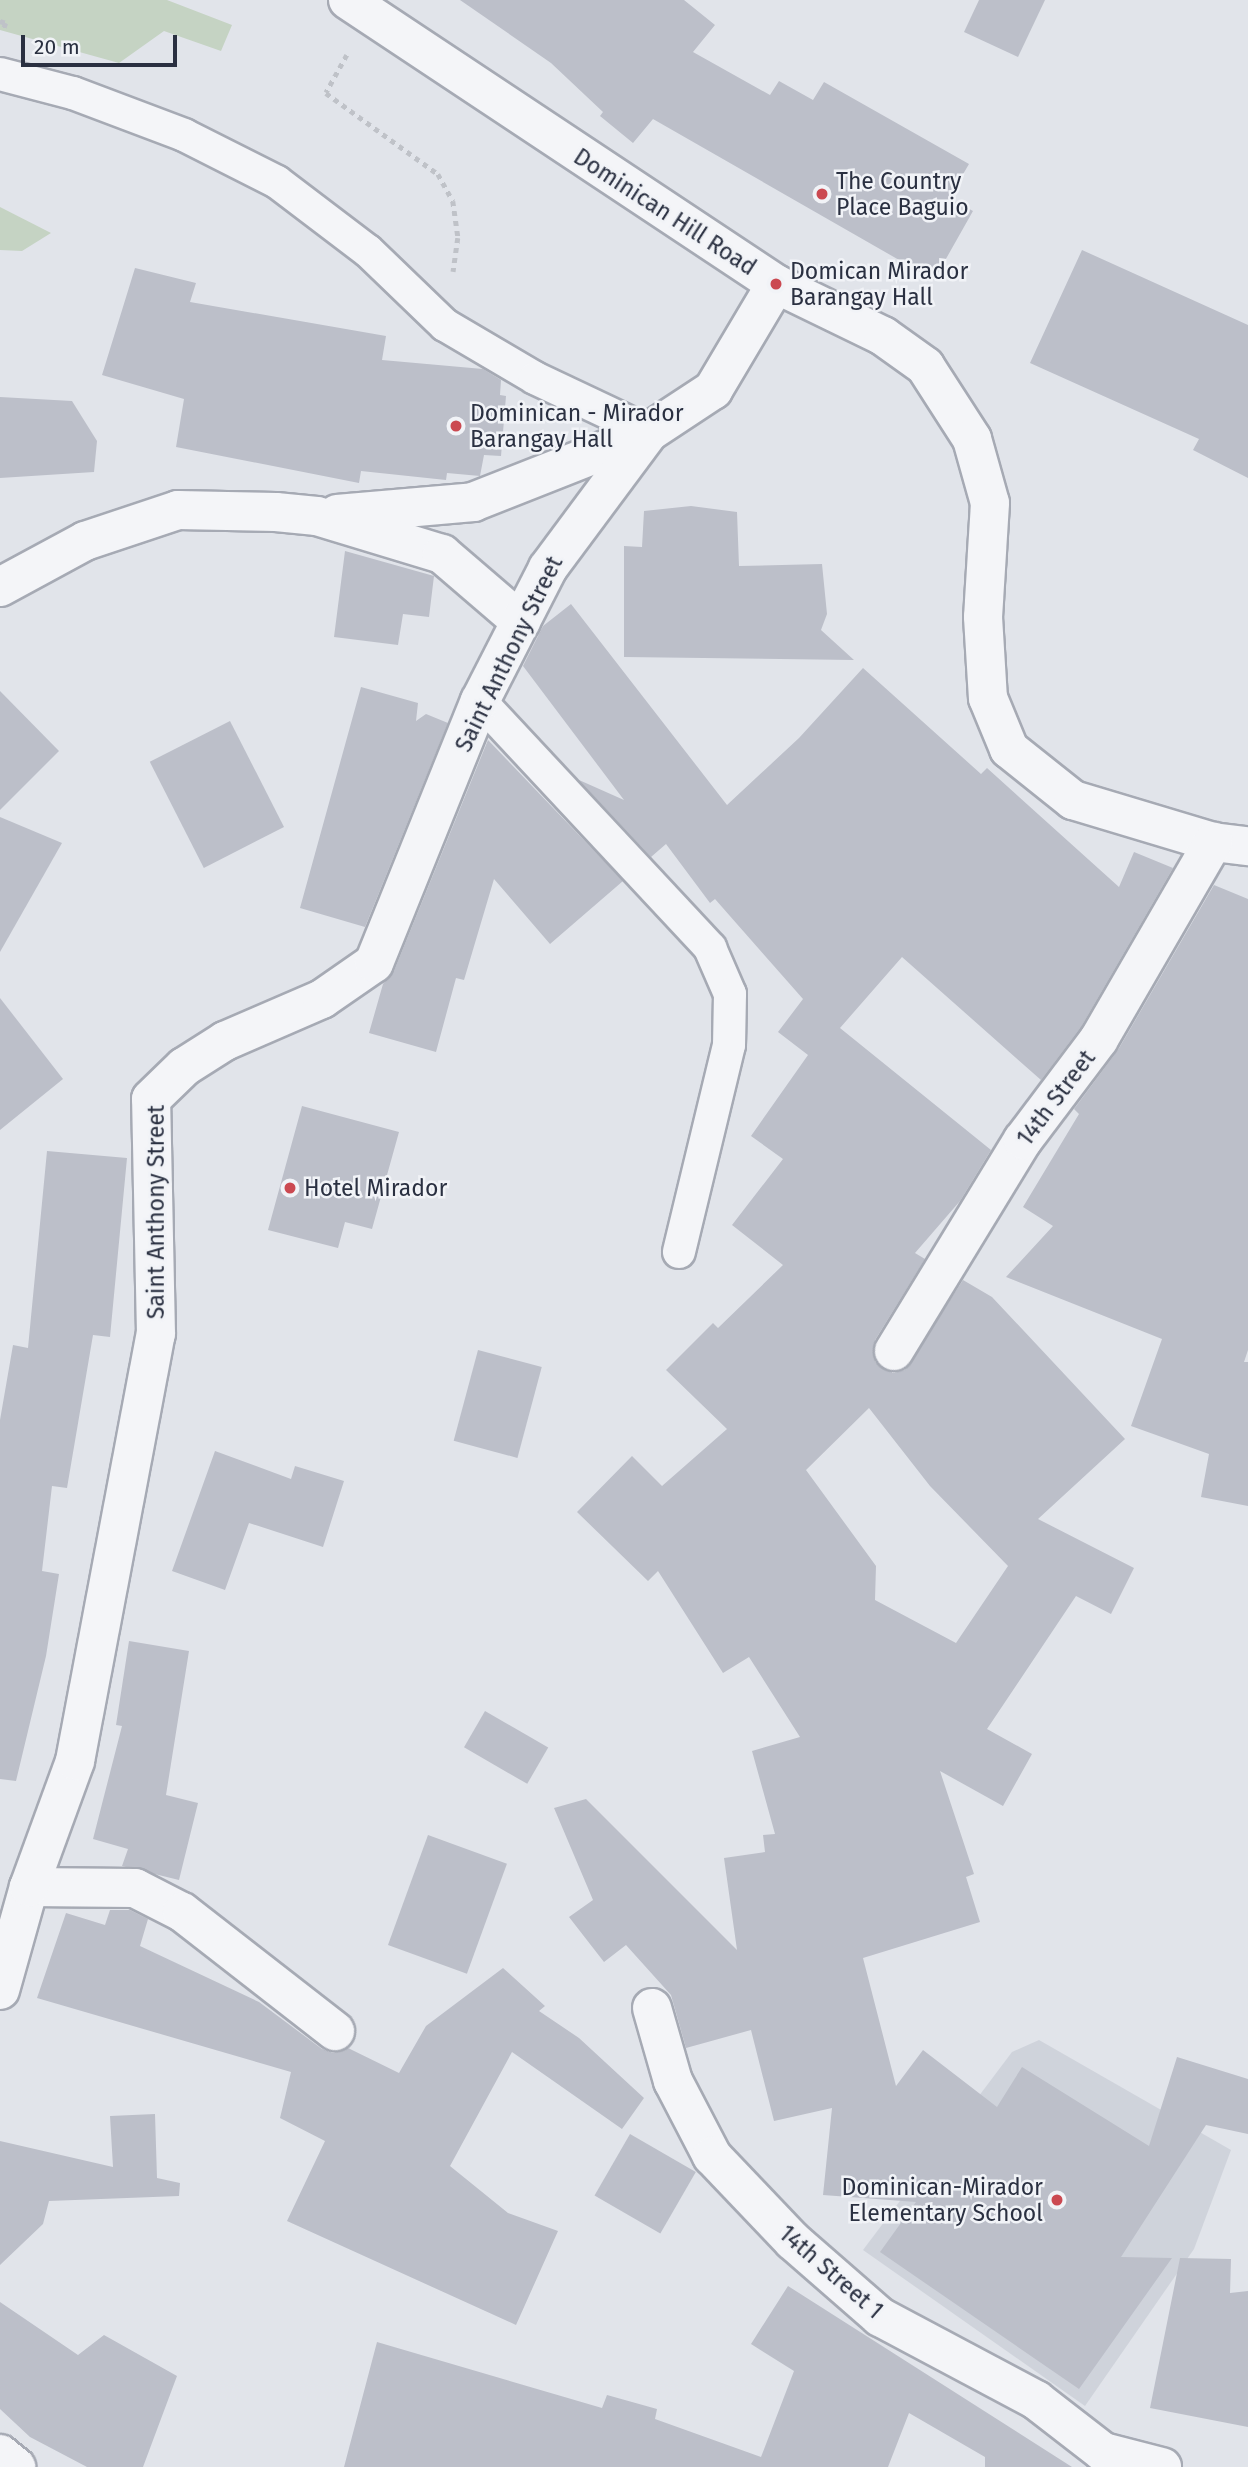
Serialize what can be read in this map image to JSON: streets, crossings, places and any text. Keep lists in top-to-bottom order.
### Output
{
  "streets": {
    "street": [
      "Dominican Hill Road",
      "Saint Anthony Street",
      "14th Street",
      "14th Street 1"
    ]
  },
  "crossings": [
    ["Dominican Hill Road", "Saint Anthony Street"],
    ["Dominican Hill Road", "14th Street"]
  ],
  "places": [
    "The Country Place Baguio",
    "Domican Mirador Barangay Hall",
    "Dominican - Mirador Barangay Hall",
    "Hotel Mirador",
    "Dominican-Mirador Elementary School"
  ],
  "scale_bar": "20 m"
}
